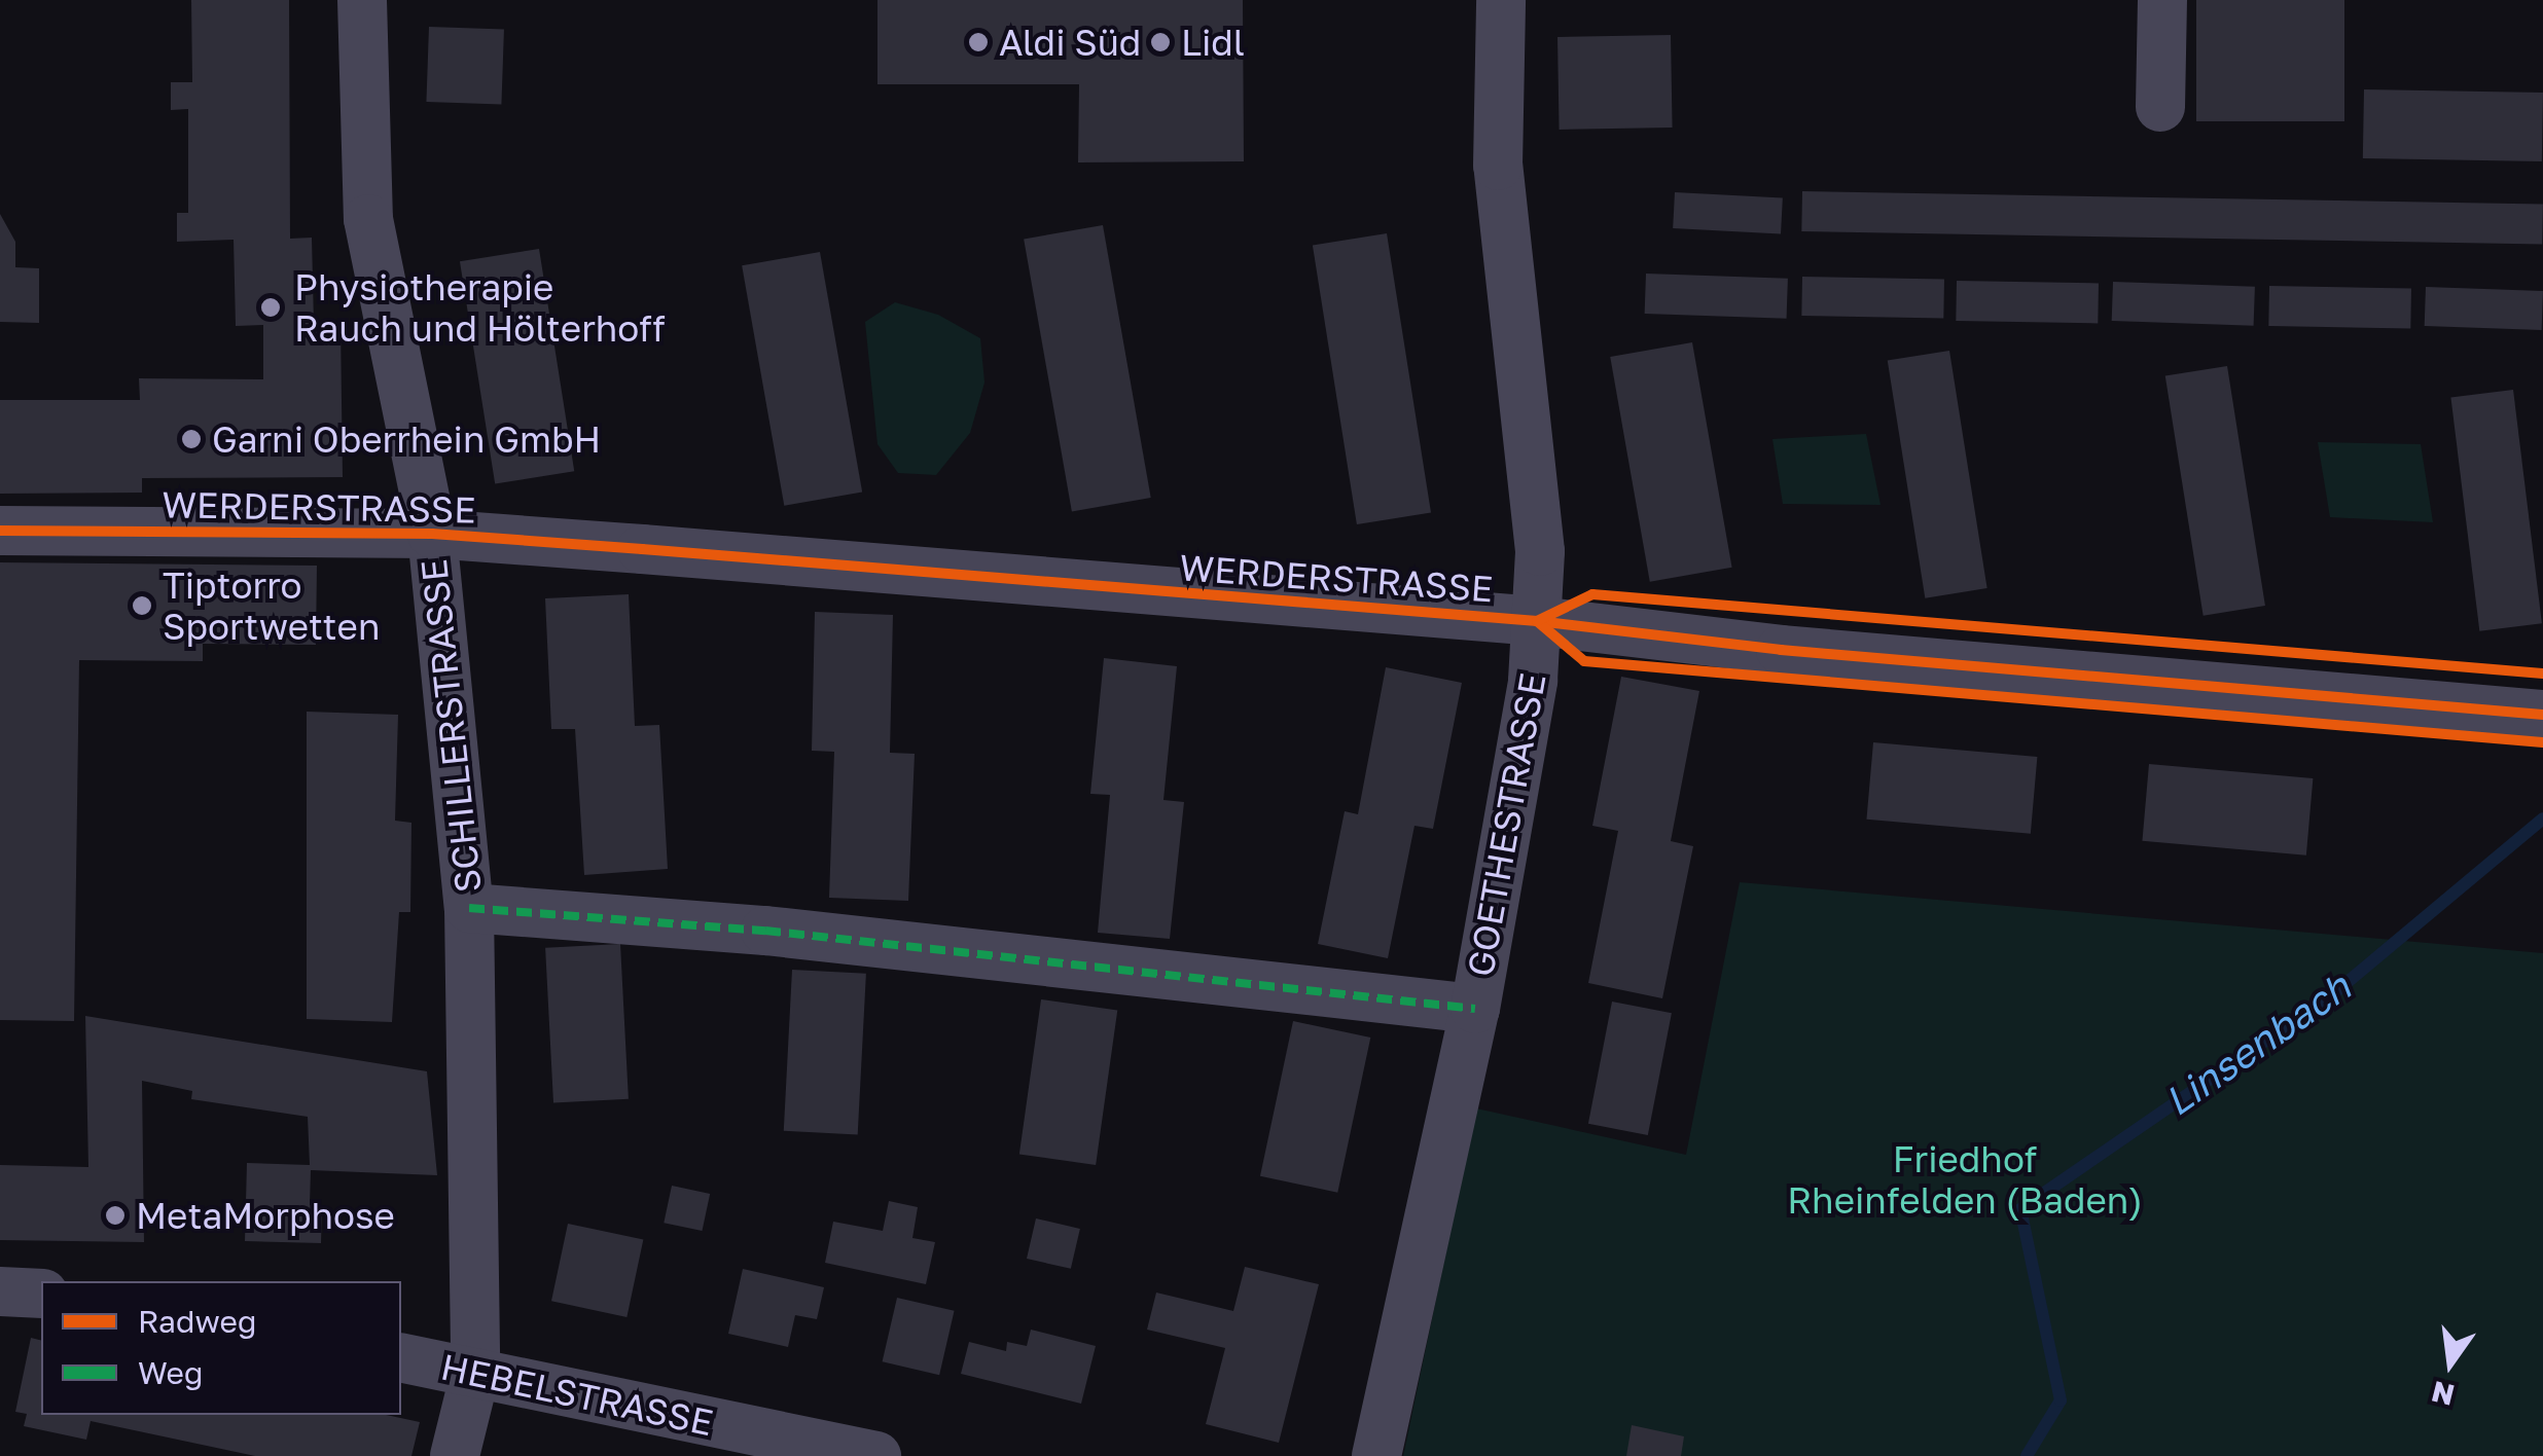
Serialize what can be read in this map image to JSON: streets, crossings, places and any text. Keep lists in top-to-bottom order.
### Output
{
  "streets": {
    "street": [
      "WERDERSTRASSE",
      "SCHILLERSTRASSE",
      "GOETHESTRASSE",
      "HEBELSTRASSE"
    ]
  },
  "crossings": [
    ["WERDERSTRASSE", "SCHILLERSTRASSE"],
    ["WERDERSTRASSE", "GOETHESTRASSE"],
    ["SCHILLERSTRASSE", "HEBELSTRASSE"]
  ],
  "water": ["Linsenbach"],
  "parks": ["Friedhof Rheinfelden (Baden)"],
  "places": [
    "Aldi Süd",
    "Lidl",
    "Physiotherapie Rauch und Hölterhoff",
    "Garni Oberrhein GmbH",
    "Tiptorro Sportwetten",
    "MetaMorphose"
  ],
  "legend": ["Radweg", "Weg"],
  "north": "bottom"
}
